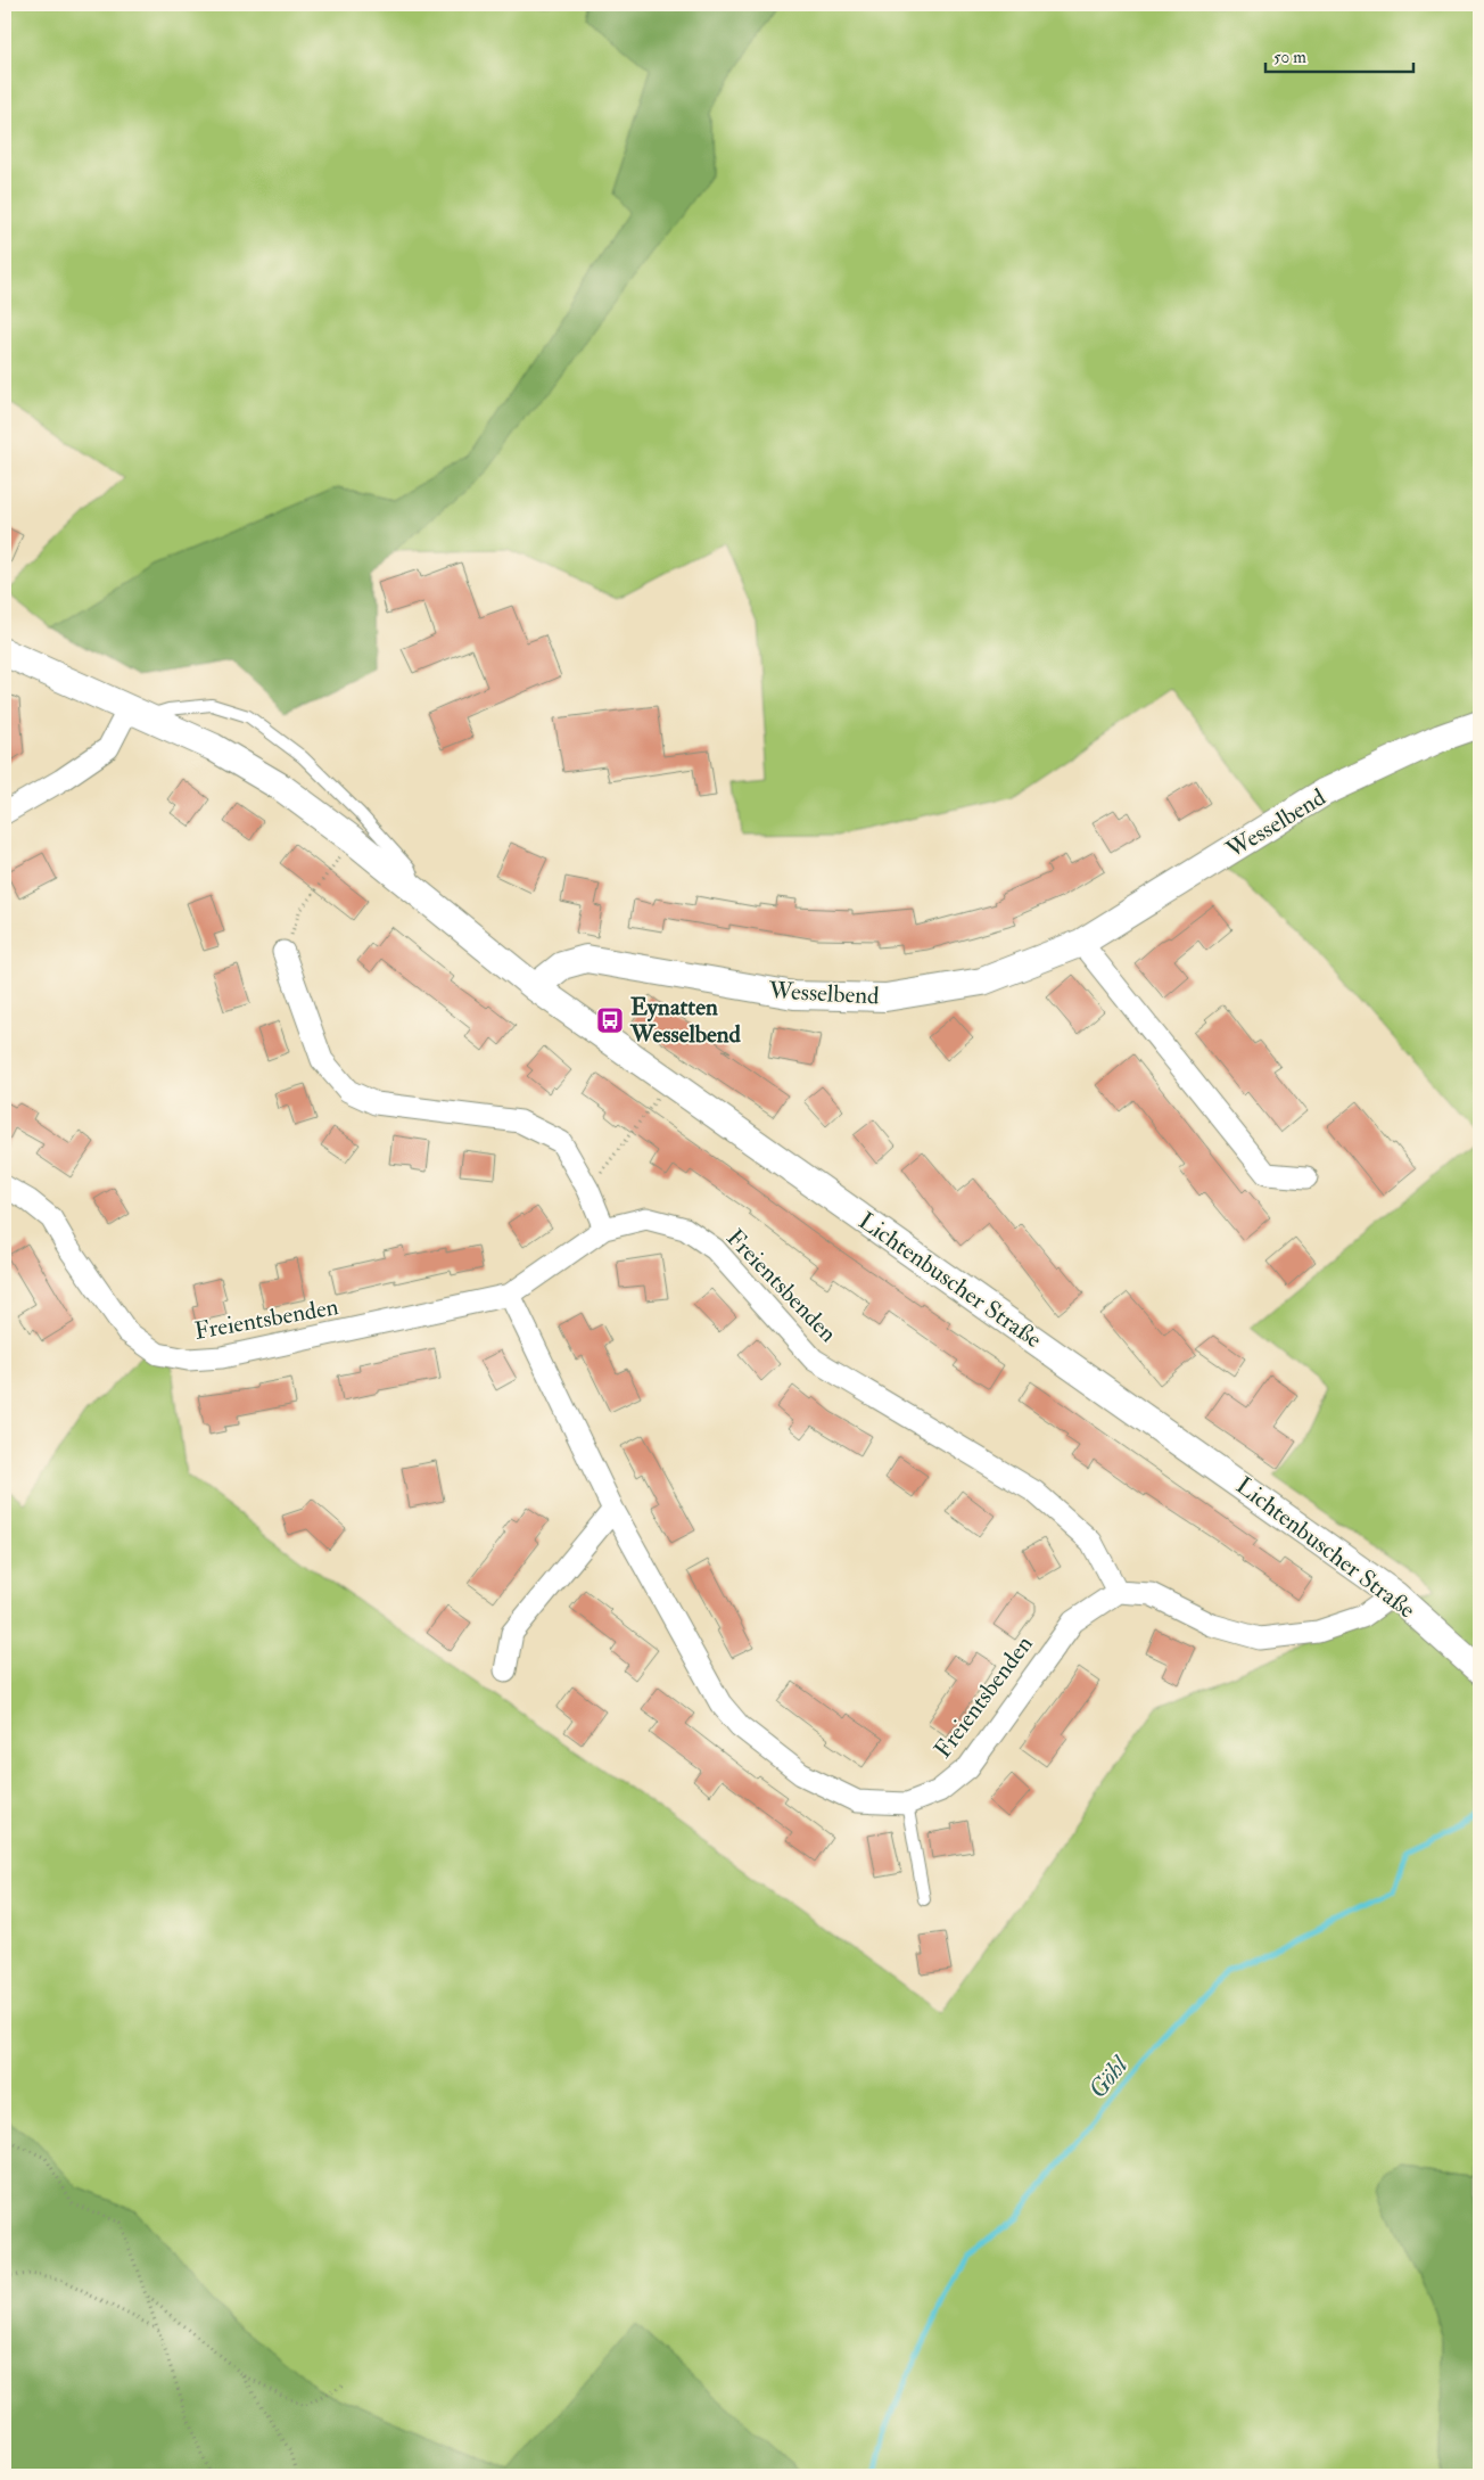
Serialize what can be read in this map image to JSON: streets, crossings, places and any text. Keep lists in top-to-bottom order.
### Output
{
  "streets": {
    "street": ["Wesselbend", "Lichtenbuscher Straße", "Freientsbenden"]
  },
  "crossings": [
    ["Wesselbend", "Lichtenbuscher Straße"]
  ],
  "water": ["Göhl"],
  "places": {
    "bus stop": ["Eynatten Wesselbend"]
  },
  "scale_bar": "50 m"
}
